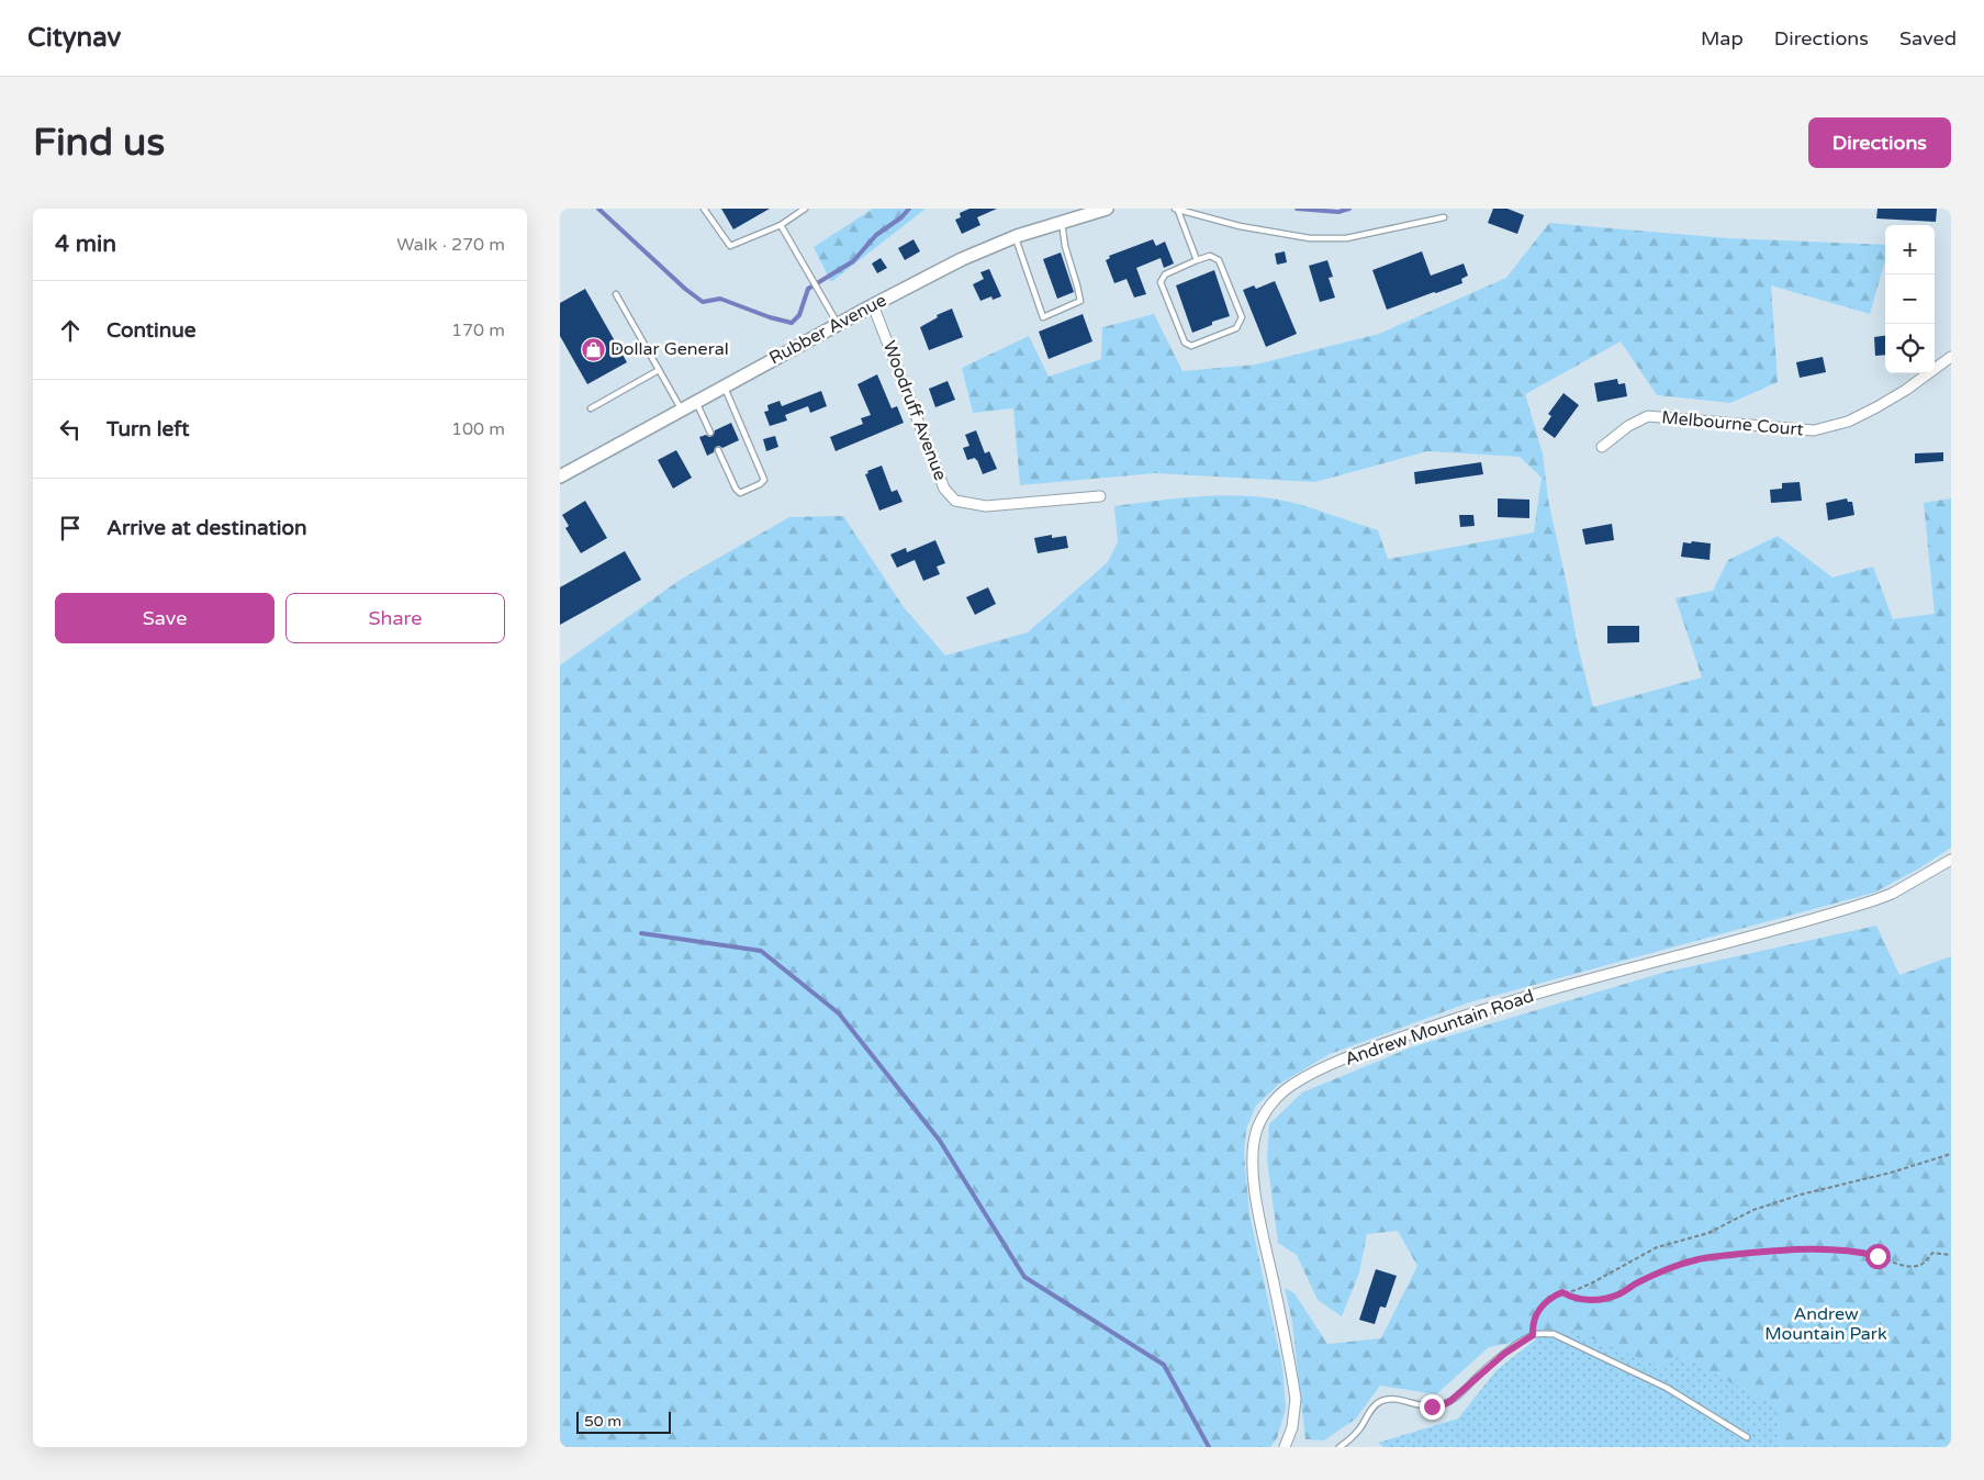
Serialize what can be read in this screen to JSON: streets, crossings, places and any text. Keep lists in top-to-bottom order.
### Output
{
  "streets": {
    "street": [
      "Rubber Avenue",
      "Woodruff Avenue",
      "Melbourne Court",
      "Andrew Mountain Road"
    ]
  },
  "crossings": [
    ["Rubber Avenue", "Woodruff Avenue"]
  ],
  "parks": ["Andrew Mountain Park"],
  "places": {
    "shop": ["Dollar General"]
  },
  "scale_bar": "50 m",
  "page": {
    "header": "Citynav",
    "nav": ["Map", "Directions", "Saved"],
    "buttons": [
      "Directions",
      ["Save", "Share"]
    ],
    "title": "Find us",
    "heading": ["4 min", "Walk · 270 m"],
    "map_buttons": ["+", "−"],
    "list": [
      ["Continue", "170 m"],
      ["Turn left", "100 m"],
      "Arrive at destination"
    ],
    "scale": "50 m"
  }
}
